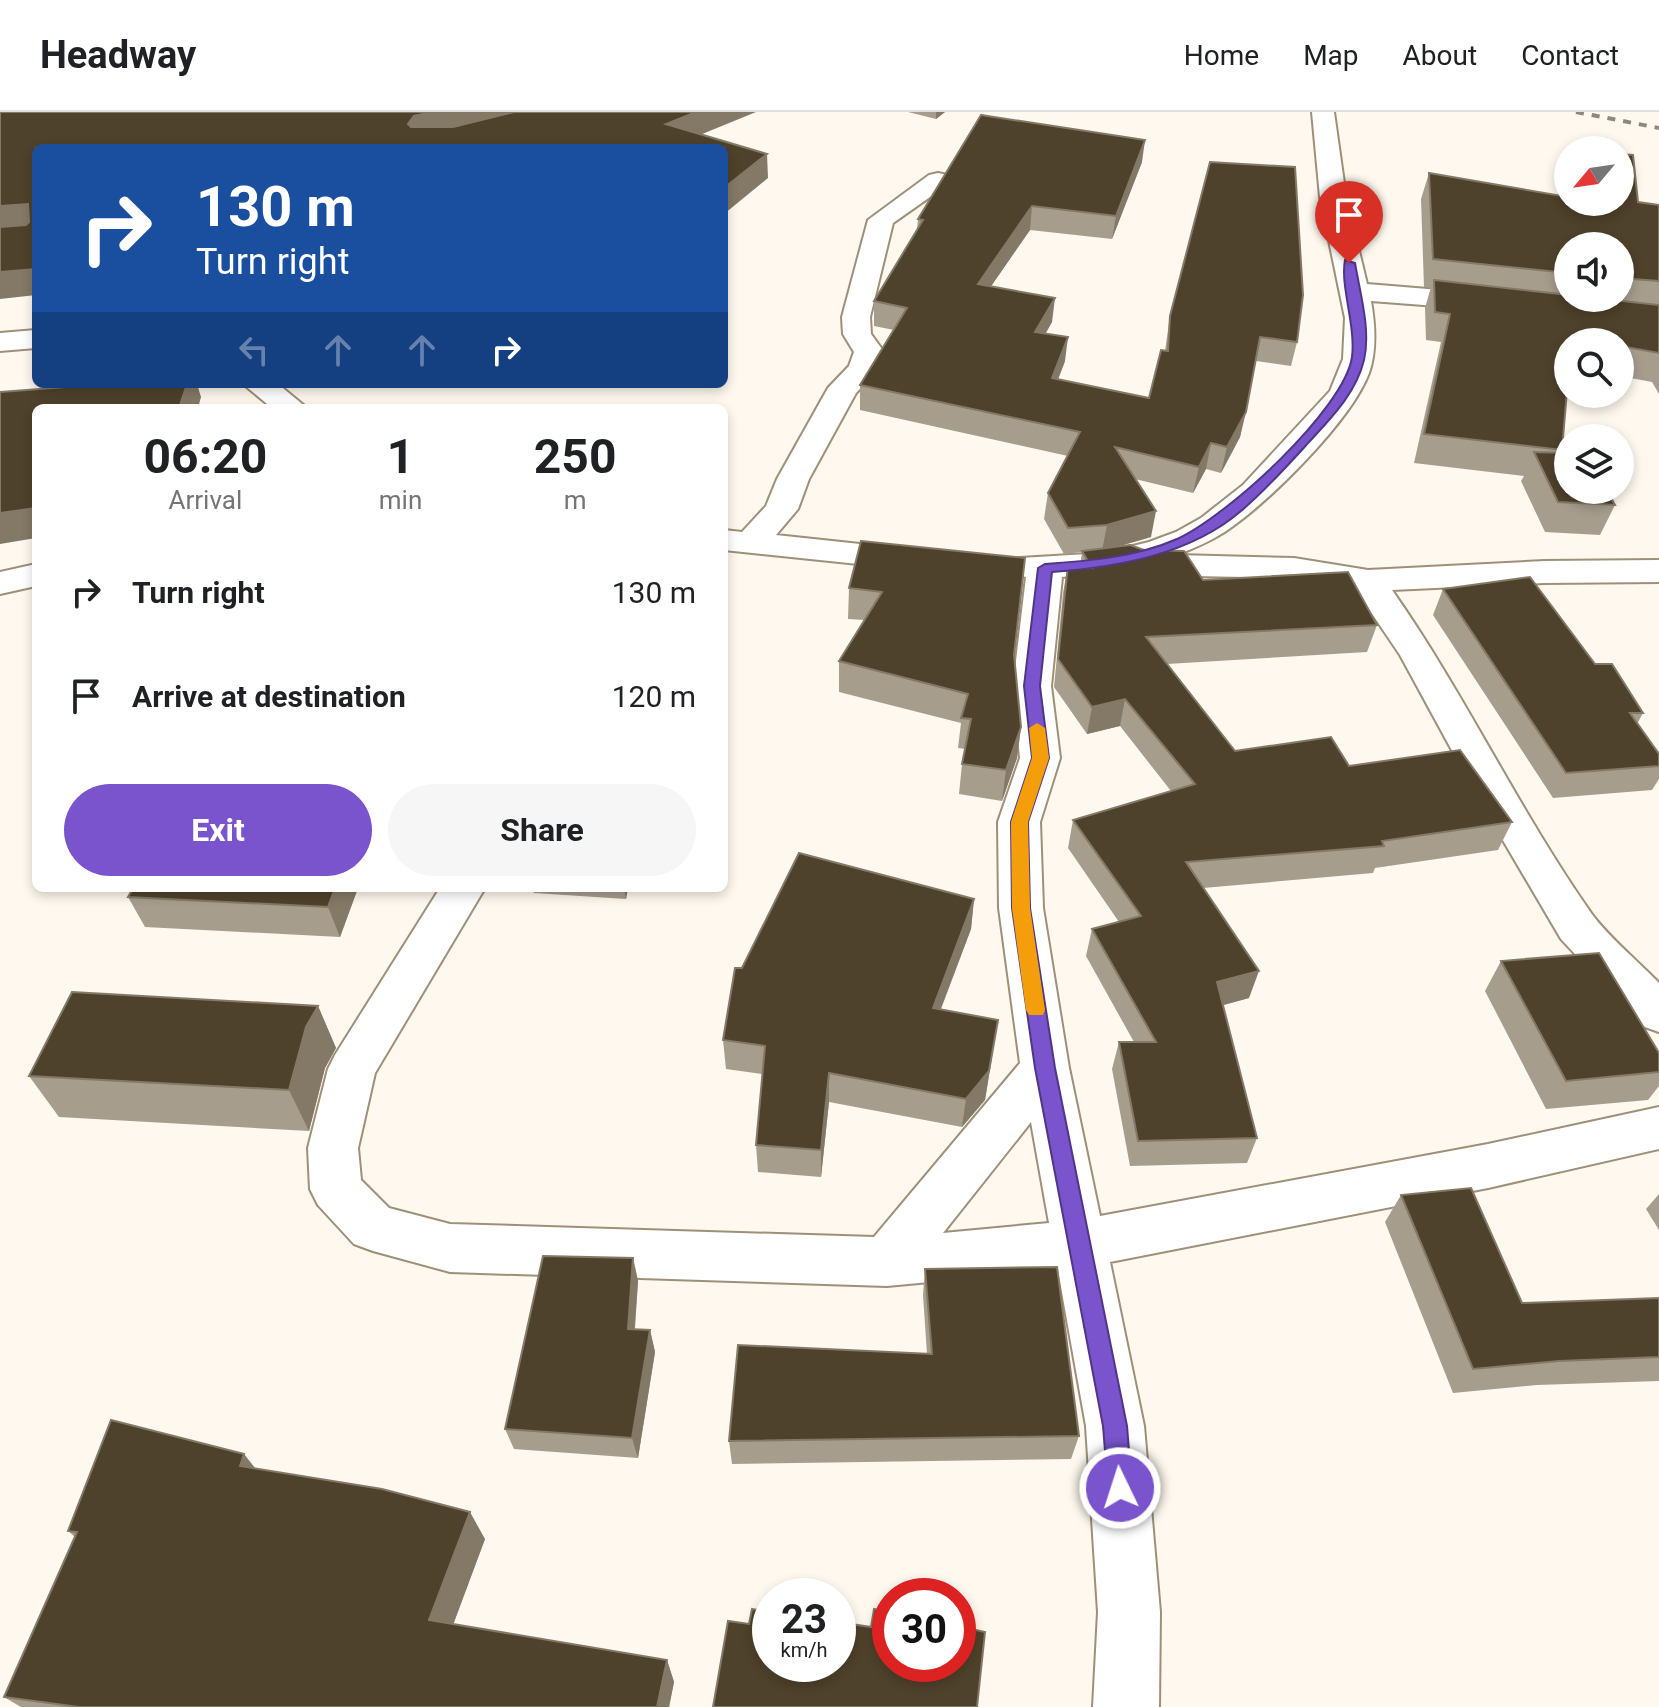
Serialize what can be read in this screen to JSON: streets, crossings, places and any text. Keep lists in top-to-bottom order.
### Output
{
  "north": "bottom left",
  "page": {
    "header": "Headway",
    "nav": [
      "Home",
      "Map",
      "About",
      "Contact"
    ],
    "turn": ["130 m", "Turn right"],
    "eta": [
      "06:20",
      "Arrival",
      "1",
      "min",
      "250",
      "m"
    ],
    "list": [
      {
        "name": "Turn right",
        "value": "130 m"
      },
      {
        "name": "Arrive at destination",
        "value": "120 m"
      }
    ],
    "buttons": ["Exit", "Share"],
    "speed": "23 km/h",
    "limit": "30"
  }
}
